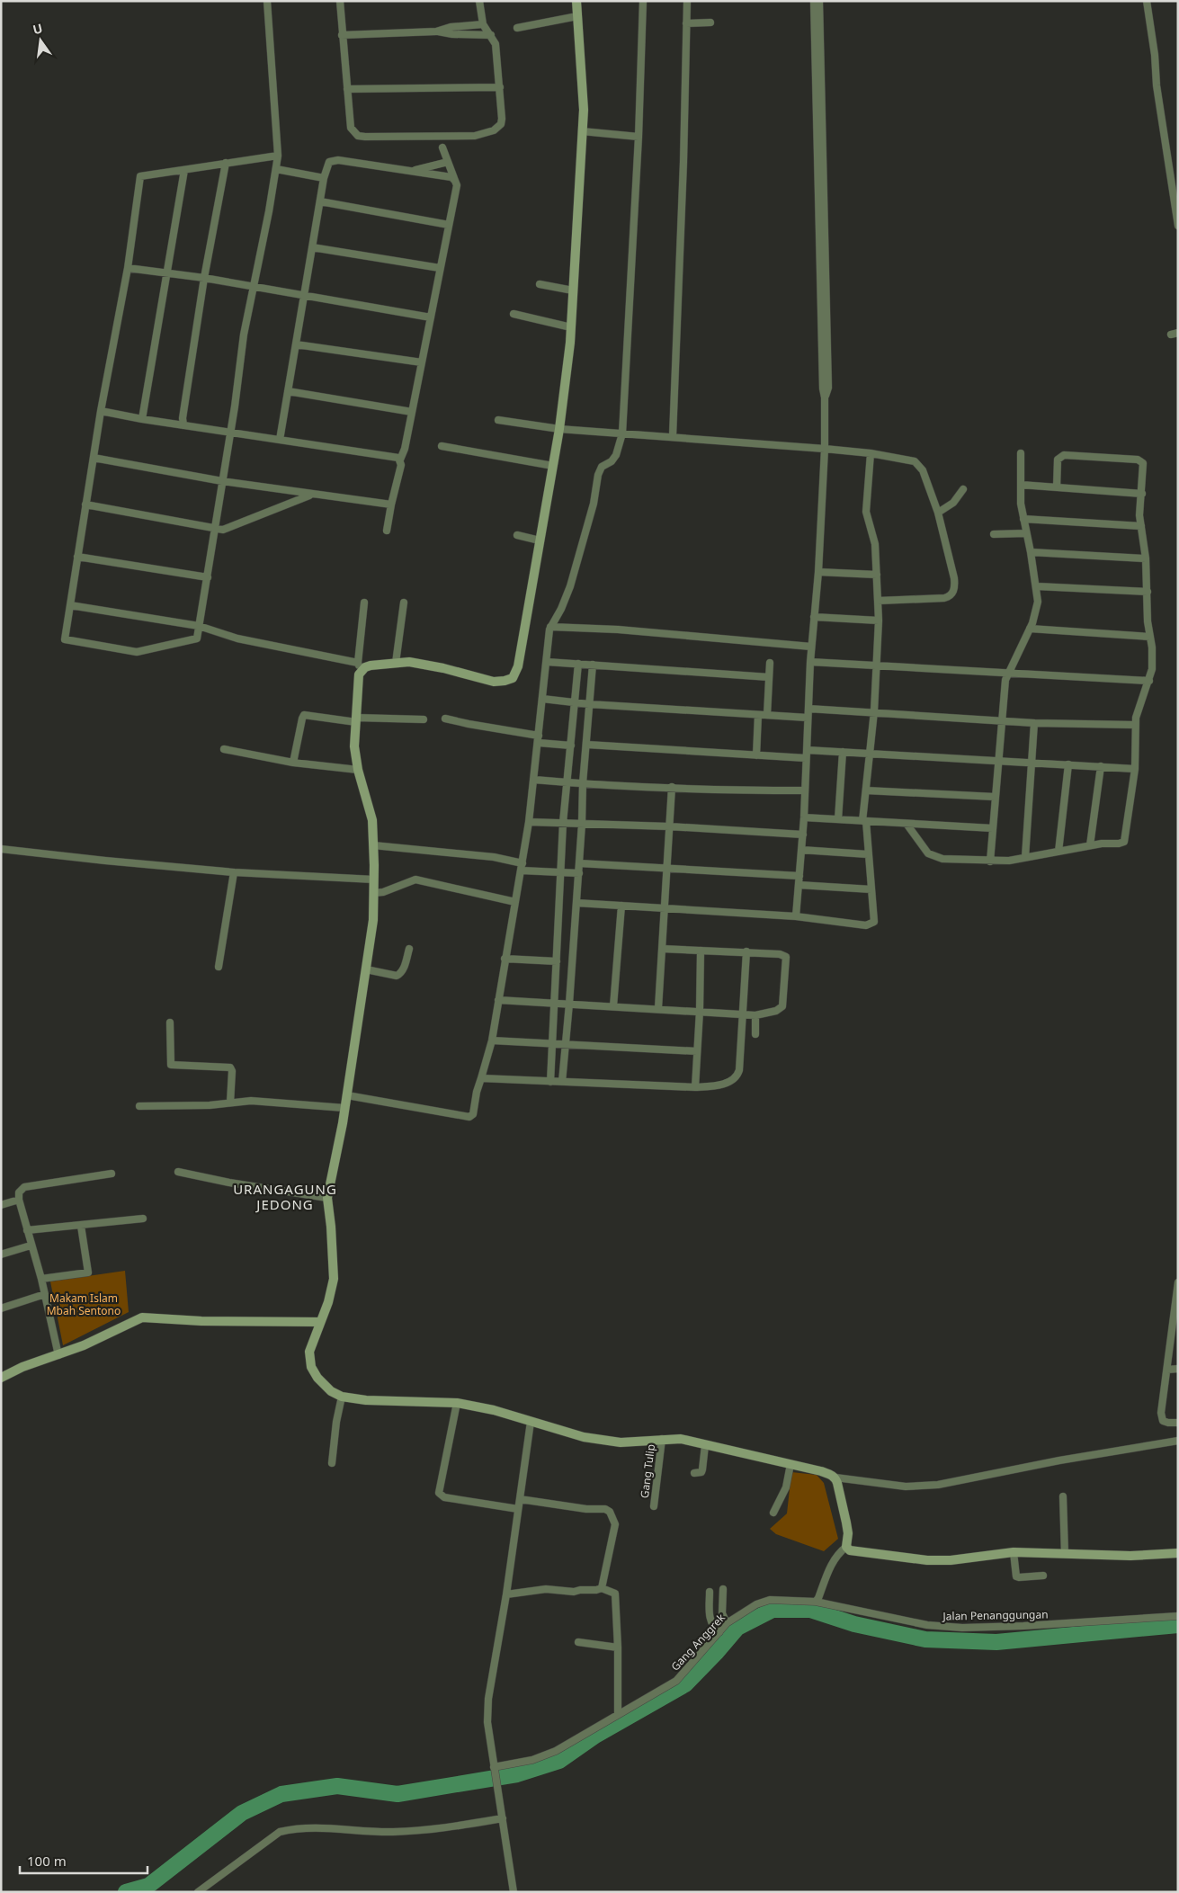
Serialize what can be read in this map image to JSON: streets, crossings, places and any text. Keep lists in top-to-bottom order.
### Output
{
  "streets": {
    "street": ["Gang Tulip", "Jalan Penanggungan", "Gang Anggrek"]
  },
  "crossings": [
    ["Jalan Penanggungan", "Gang Anggrek"]
  ],
  "districts": ["URANGAGUNG JEDONG"],
  "parks": ["Makam Islam Mbah Sentono"],
  "scale_bar": "100 m",
  "north": "top"
}
